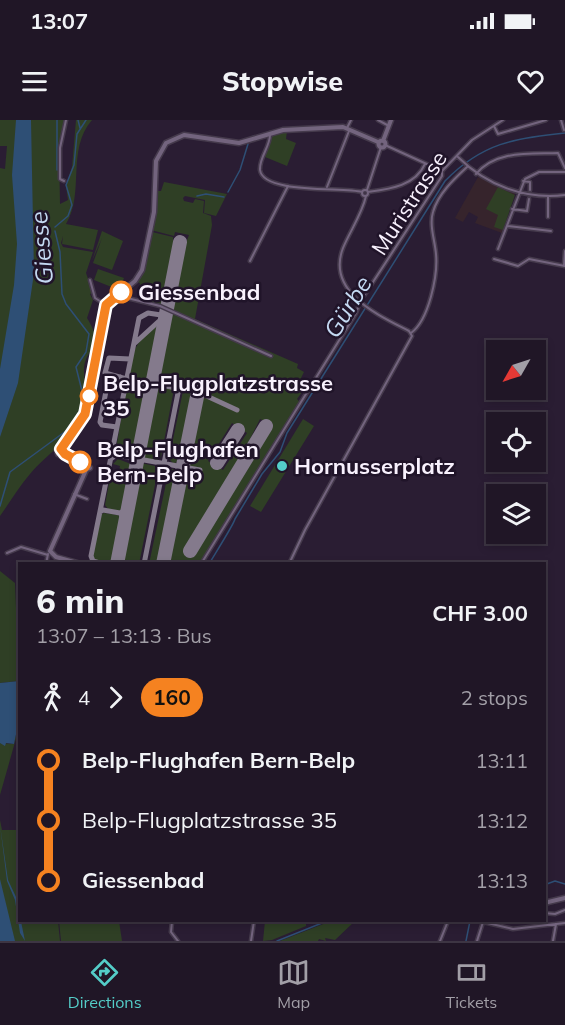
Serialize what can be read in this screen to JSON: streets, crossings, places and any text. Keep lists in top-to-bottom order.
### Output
{
  "streets": {
    "street": ["Muristrasse"]
  },
  "water": ["Giesse", "Gürbe"],
  "places": [
    "Giessenbad",
    "Belp-Flugplatzstrasse 35",
    "Belp-Flughafen Bern-Belp",
    "Hornusserplatz"
  ],
  "lines": ["bus line 160"],
  "north": "bottom left",
  "page": {
    "status": "13:07",
    "header": "Stopwise",
    "heading": ["6 min", "13:07 – 13:13 · Bus", "CHF 3.00"],
    "legs": ["4", "160", "2 stops"],
    "list": [
      {
        "name": "Belp-Flughafen Bern-Belp",
        "value": "13:11"
      },
      {
        "name": "Belp-Flugplatzstrasse 35",
        "value": "13:12"
      },
      {
        "name": "Giessenbad",
        "value": "13:13"
      }
    ],
    "tabs": ["Directions", "Map", "Tickets"]
  }
}
